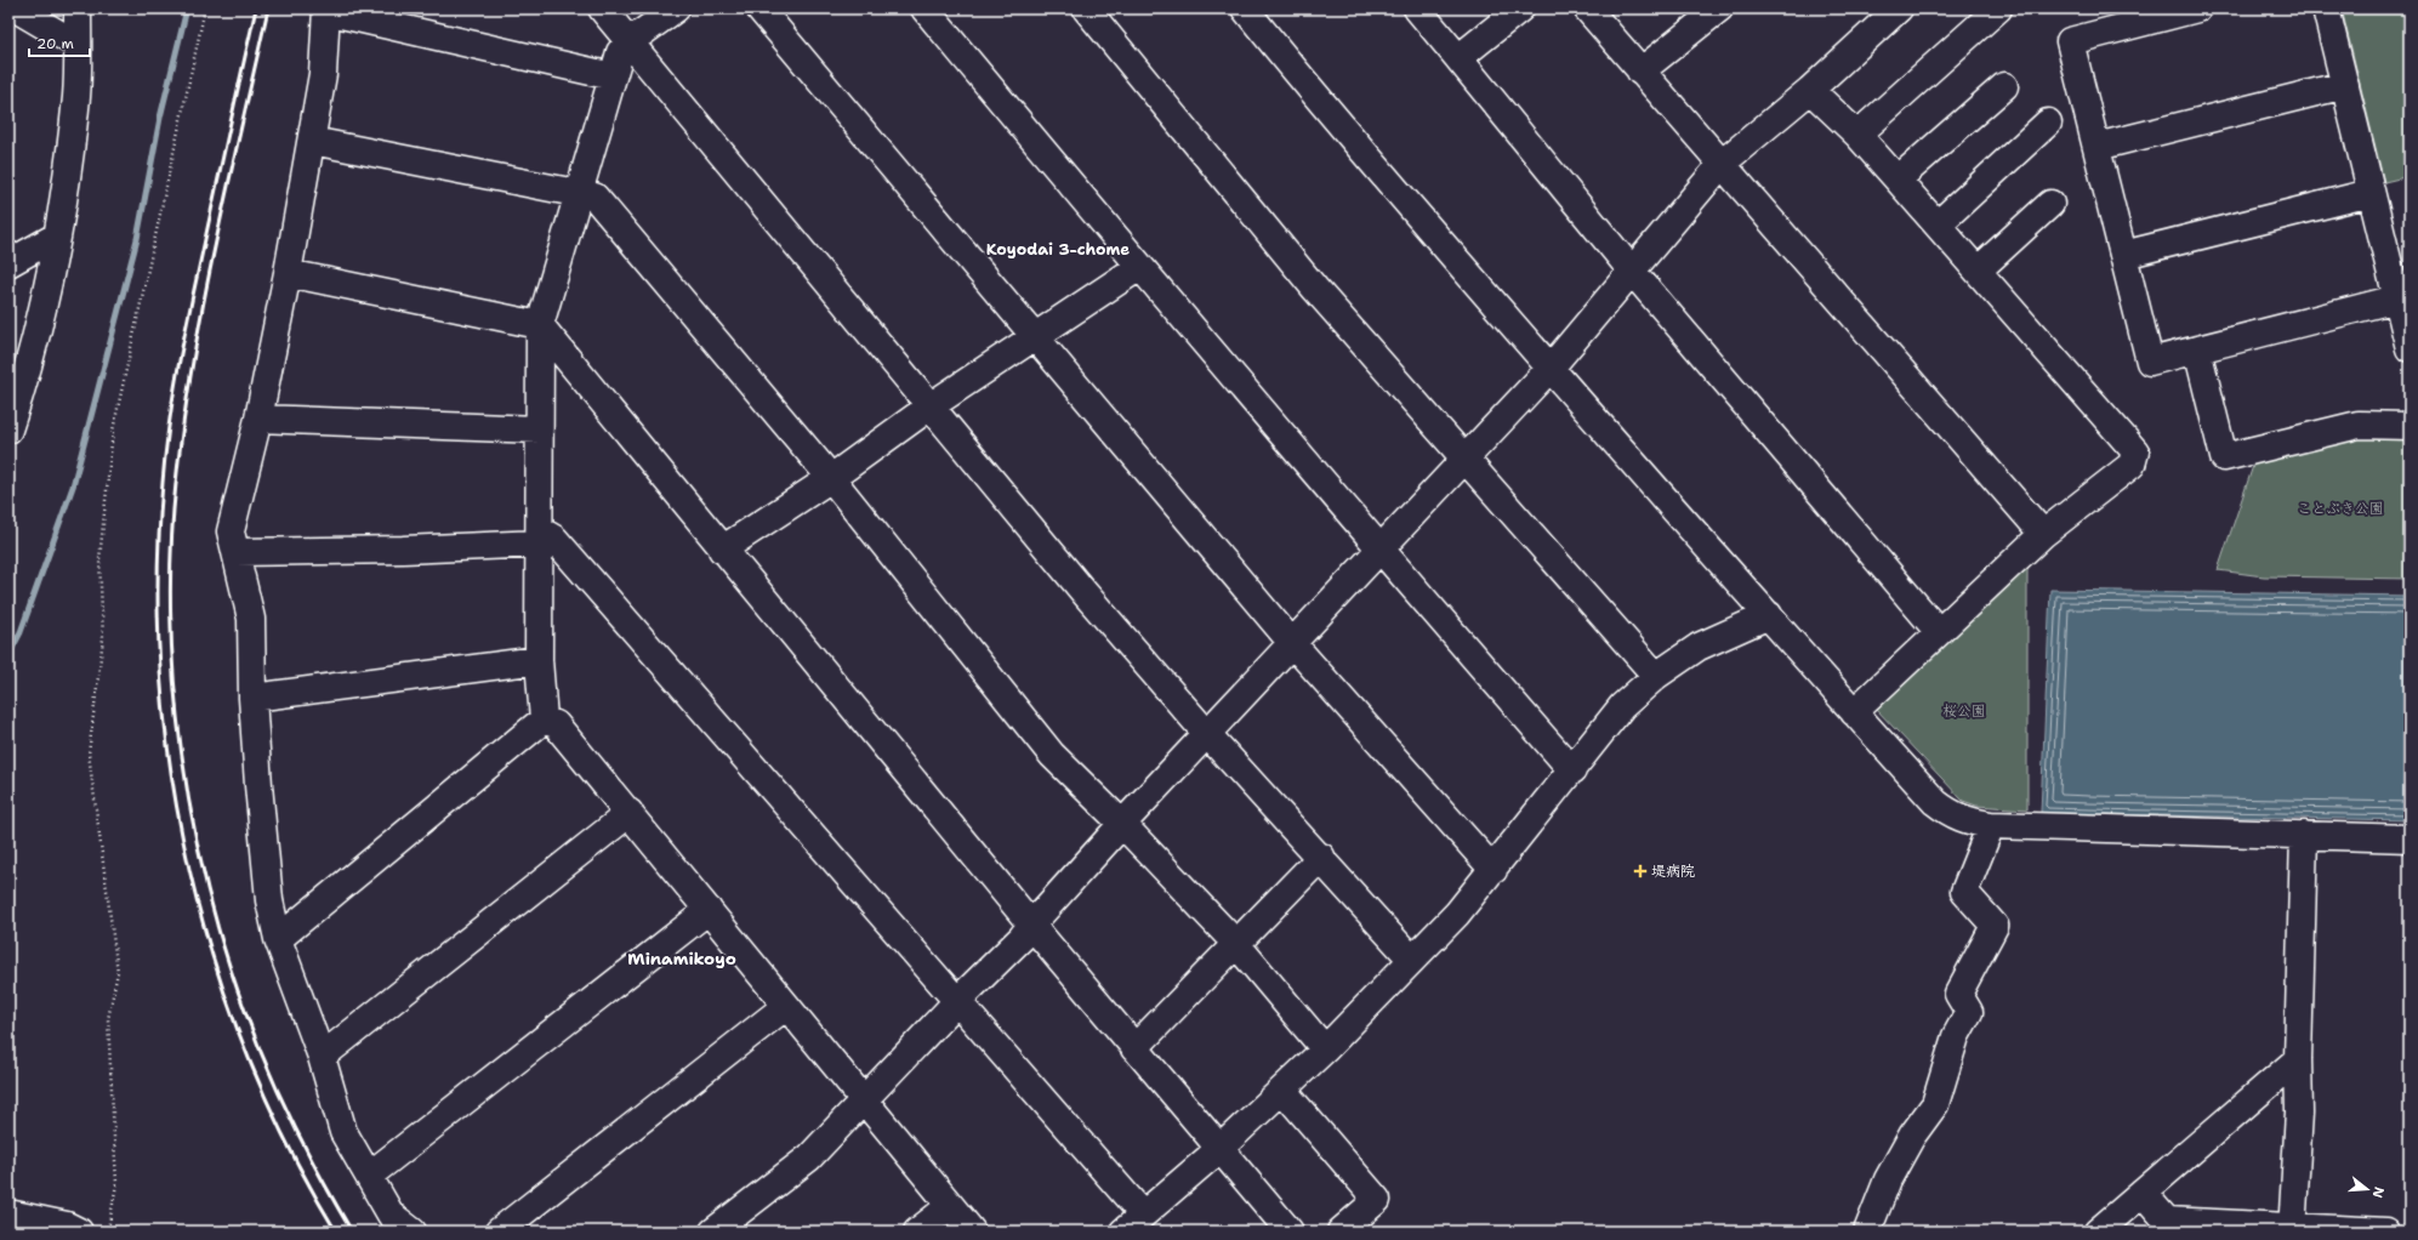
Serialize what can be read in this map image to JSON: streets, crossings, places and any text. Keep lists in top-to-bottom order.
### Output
{
  "districts": ["Koyodai 3-chome", "Minamikoyo"],
  "parks": ["ことぶき公園", "桜公園"],
  "places": {
    "health": ["堤病院"]
  },
  "scale_bar": "20 m",
  "north": "right"
}
